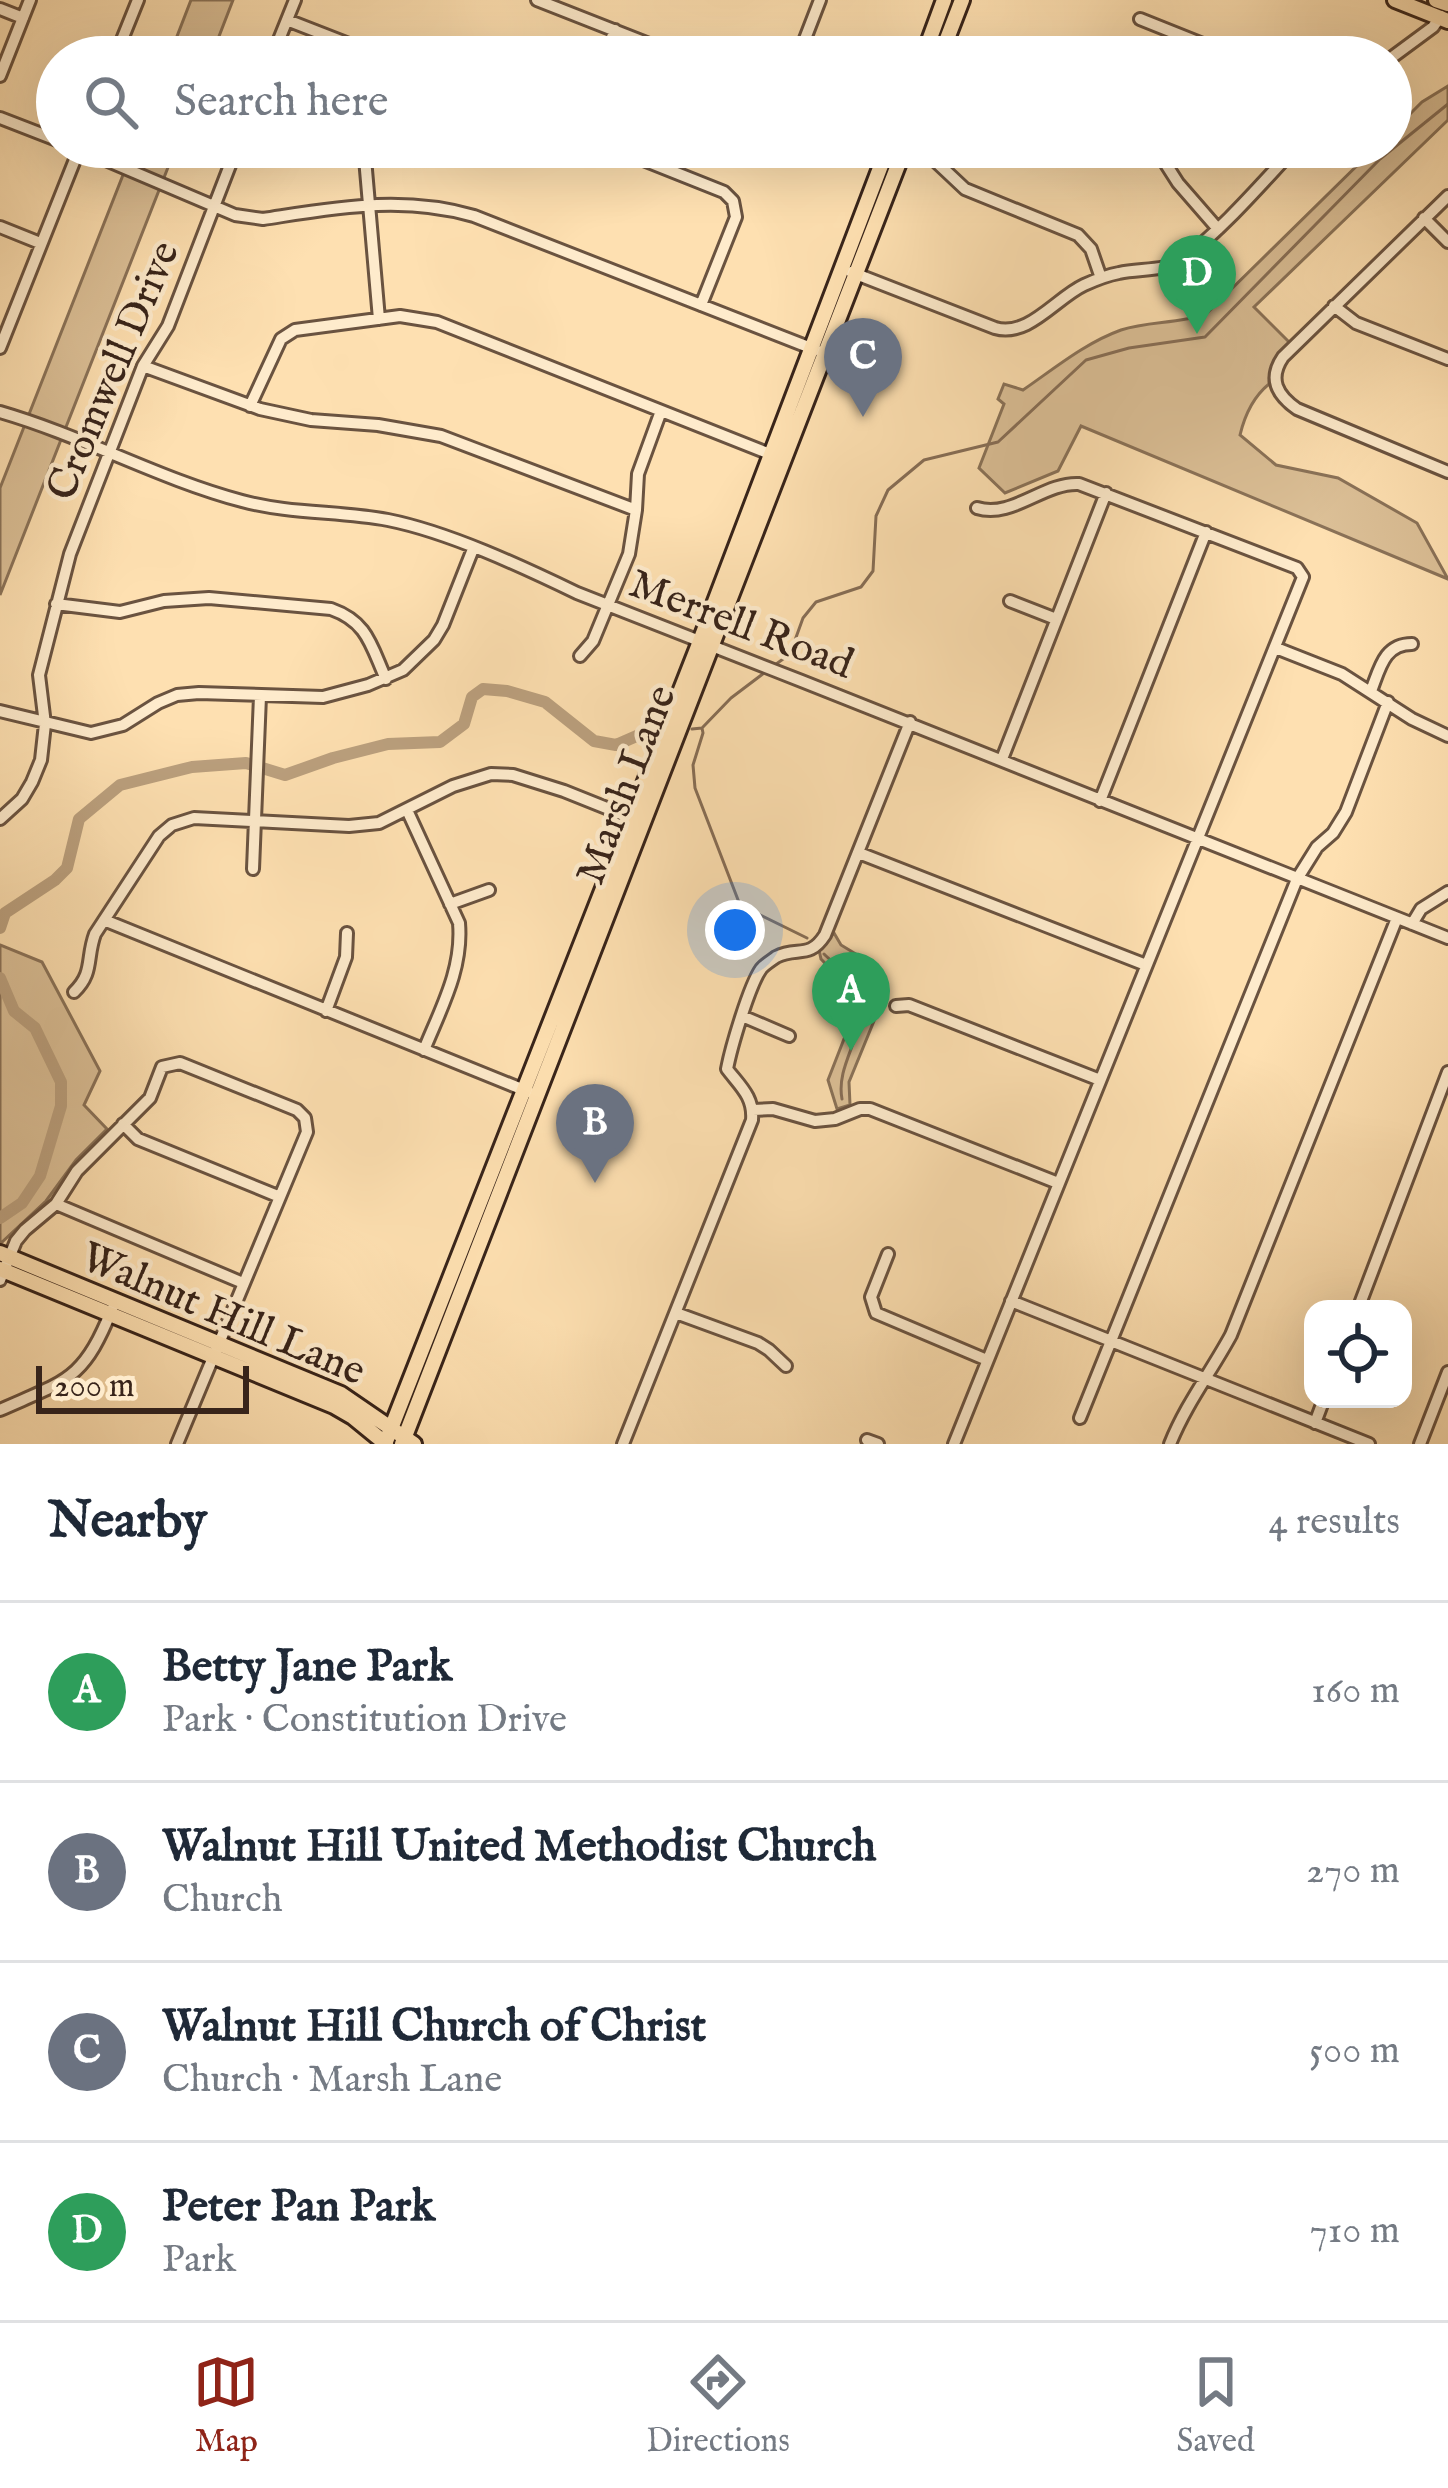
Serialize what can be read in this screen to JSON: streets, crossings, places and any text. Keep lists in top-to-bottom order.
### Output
{
  "streets": {
    "main road": ["Marsh Lane", "Walnut Hill Lane"],
    "street": ["Cromwell Drive", "Merrell Road"]
  },
  "crossings": [
    ["Cromwell Drive", "Merrell Road"],
    ["Merrell Road", "Marsh Lane"],
    ["Marsh Lane", "Walnut Hill Lane"]
  ],
  "scale_bar": "200 m",
  "page": {
    "search": "Search here",
    "pins": [
      "D",
      "C",
      "A",
      "B"
    ],
    "scale": "200 m",
    "heading": ["Nearby", "4 results"],
    "list": [
      {
        "mark": "A",
        "name": "Betty Jane Park",
        "note": "Park · Constitution Drive",
        "value": "160 m"
      },
      {
        "mark": "B",
        "name": "Walnut Hill United Methodist Church",
        "note": "Church",
        "value": "270 m"
      },
      {
        "mark": "C",
        "name": "Walnut Hill Church of Christ",
        "note": "Church · Marsh Lane",
        "value": "500 m"
      },
      {
        "mark": "D",
        "name": "Peter Pan Park",
        "note": "Park",
        "value": "710 m"
      }
    ],
    "nav": ["Map", "Directions", "Saved"]
  }
}
